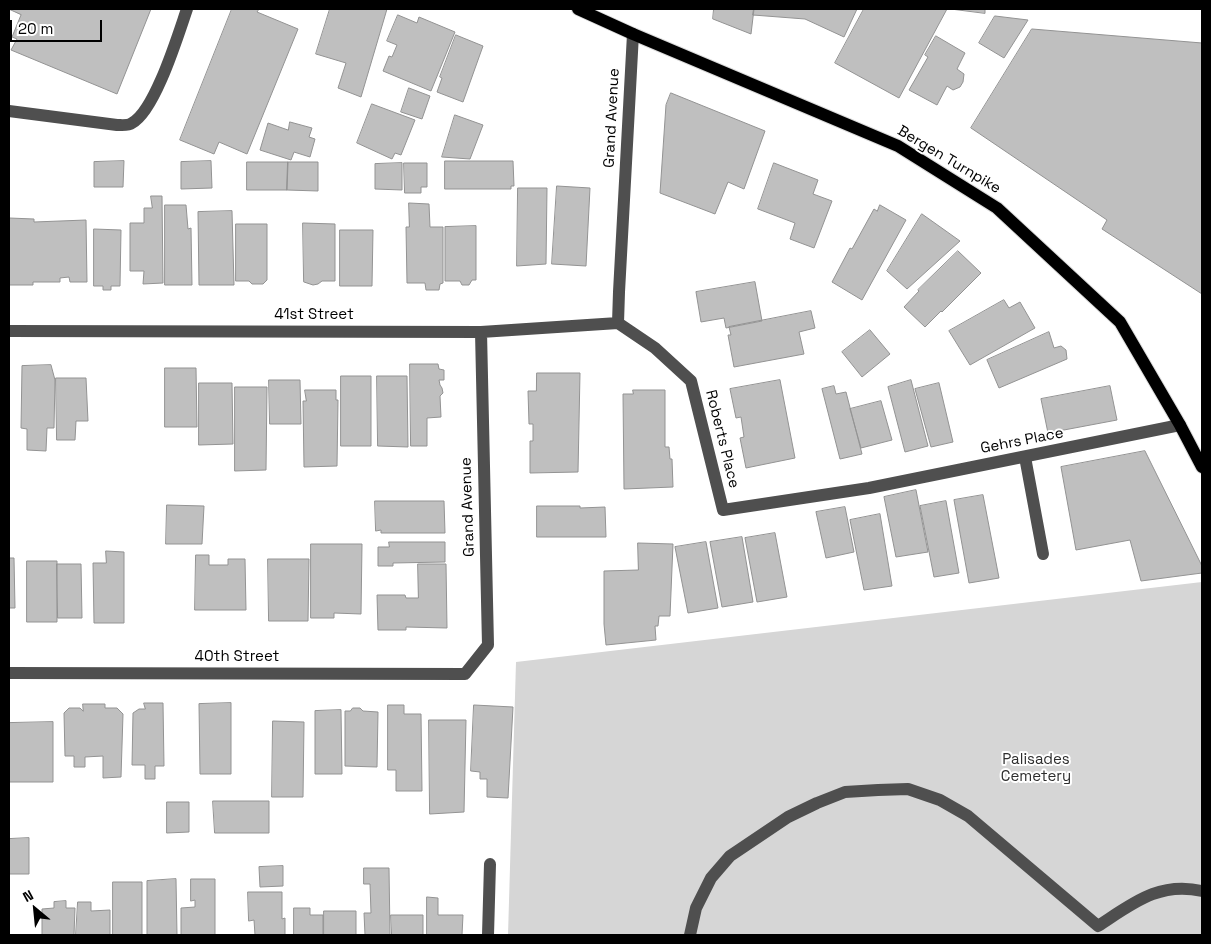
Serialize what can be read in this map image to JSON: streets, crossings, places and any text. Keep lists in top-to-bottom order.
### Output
{
  "streets": {
    "main road": ["Bergen Turnpike"],
    "street": [
      "Grand Avenue",
      "41st Street",
      "Roberts Place",
      "Gehrs Place",
      "40th Street"
    ]
  },
  "crossings": [
    ["Grand Avenue", "Bergen Turnpike"],
    ["Grand Avenue", "41st Street"],
    ["Grand Avenue", "Roberts Place"],
    ["Grand Avenue", "40th Street"],
    ["Bergen Turnpike", "Gehrs Place"],
    ["41st Street", "Roberts Place"],
    ["Roberts Place", "Gehrs Place"]
  ],
  "parks": ["Palisades Cemetery"],
  "scale_bar": "20 m",
  "north": "top left"
}
